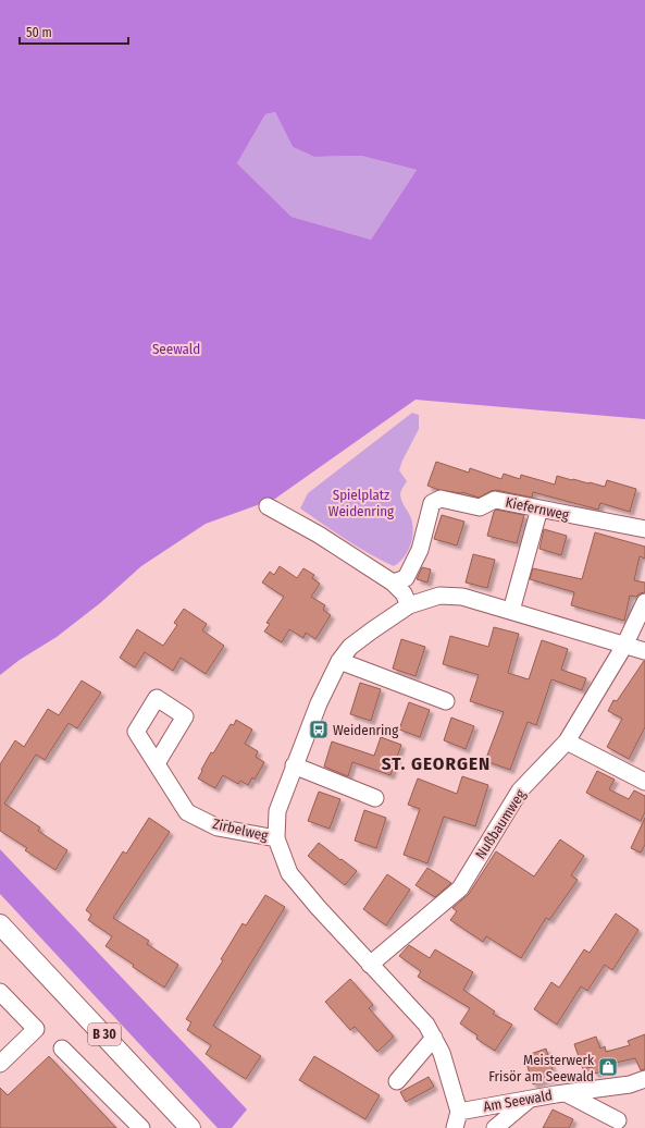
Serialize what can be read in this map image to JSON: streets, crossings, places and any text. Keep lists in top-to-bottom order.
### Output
{
  "streets": {
    "main road": ["B 30"],
    "street": [
      "Kiefernweg",
      "Nußbaumweg",
      "Zirbelweg",
      "Am Seewald"
    ]
  },
  "districts": ["ST. GEORGEN"],
  "parks": ["Seewald", "Spielplatz Weidenring"],
  "places": {
    "bus stop": ["Weidenring"],
    "shop": ["Meisterwerk Frisör am Seewald"]
  },
  "scale_bar": "50 m"
}
